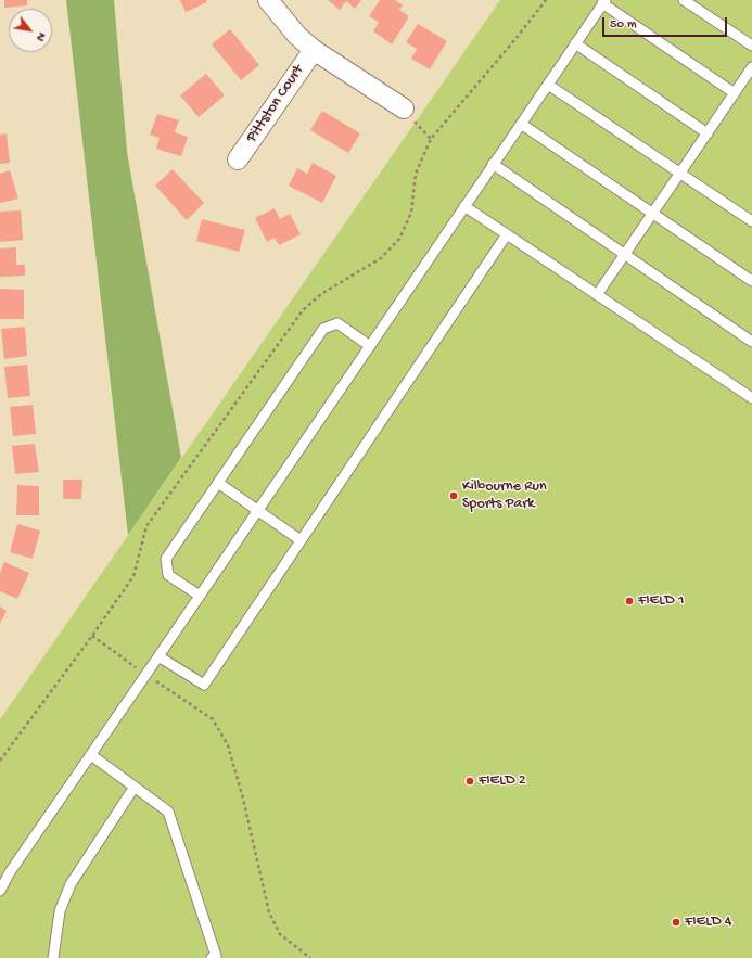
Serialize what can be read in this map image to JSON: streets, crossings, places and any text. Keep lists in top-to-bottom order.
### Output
{
  "streets": {
    "street": ["Pittston Court"]
  },
  "places": [
    "Kilbourne Run Sports Park",
    "FIELD 1",
    "FIELD 2",
    "FIELD 4"
  ],
  "scale_bar": "50 m",
  "north": "bottom right"
}
